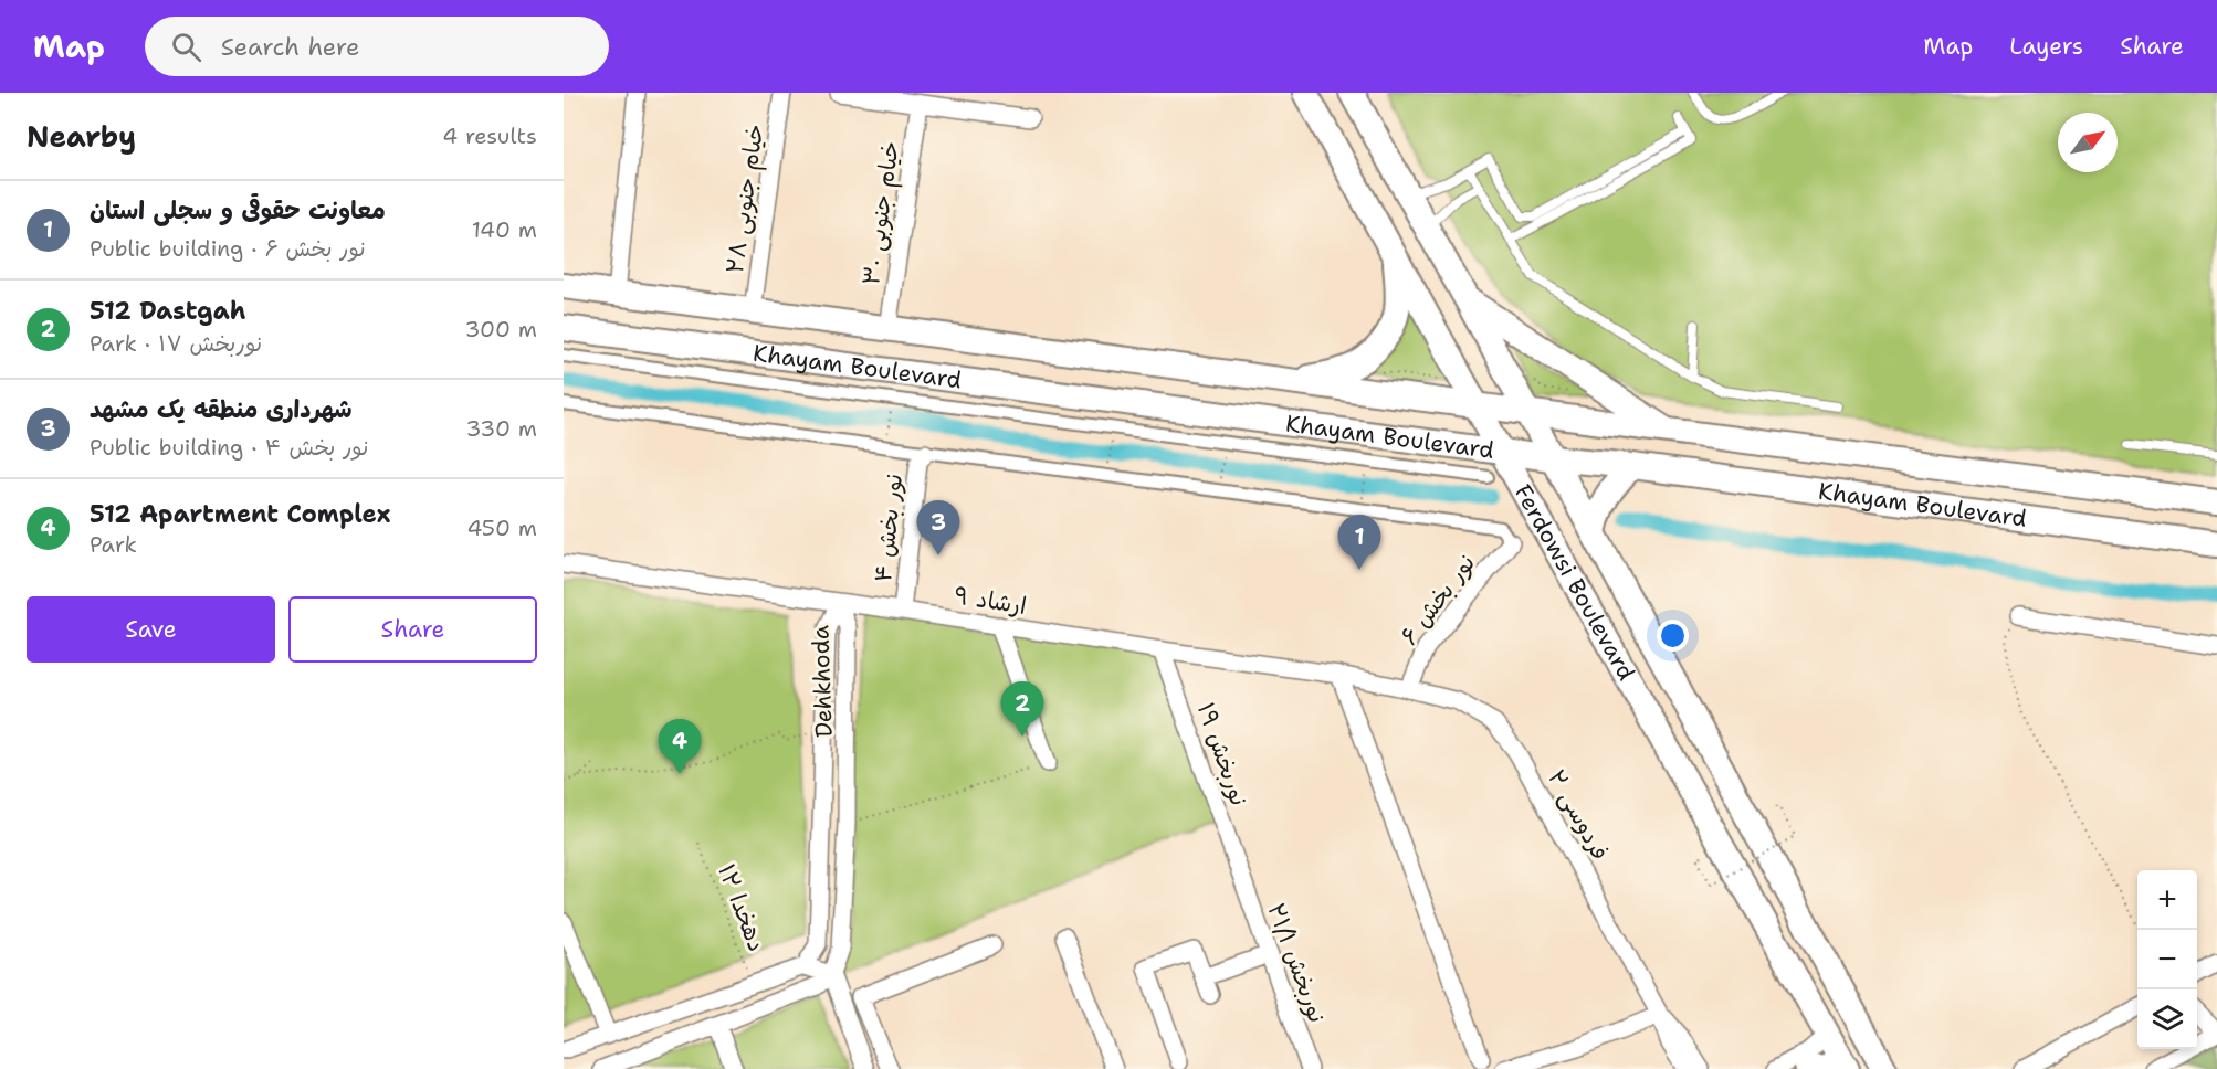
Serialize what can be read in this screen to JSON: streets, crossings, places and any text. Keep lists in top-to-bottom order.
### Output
{
  "streets": {
    "main road": ["Khayam Boulevard", "Ferdowsi Boulevard"],
    "street": [
      "خیام جنوبی ۲۸",
      "خیام جنوبی ۳۰",
      "نور بخش ۴",
      "نور بخش ۶",
      "ارشاد ۹",
      "Dehkhoda",
      "نوربخش ۱۹",
      "فردوسی ۲",
      "نوربخش ۲۱/۱"
    ],
    "path": ["دهخدا ۱۲"]
  },
  "crossings": [
    ["خیام جنوبی ۲۸", "Khayam Boulevard"],
    ["خیام جنوبی ۳۰", "Khayam Boulevard"],
    ["Khayam Boulevard", "Ferdowsi Boulevard"],
    ["نور بخش ۴", "ارشاد ۹"],
    ["نور بخش ۶", "ارشاد ۹"],
    ["نور بخش ۶", "فردوسی ۲"],
    ["ارشاد ۹", "Dehkhoda"],
    ["ارشاد ۹", "نوربخش ۱۹"],
    ["ارشاد ۹", "فردوسی ۲"],
    ["نوربخش ۱۹", "نوربخش ۲۱/۱"]
  ],
  "north": "top right",
  "page": {
    "header": "Map",
    "search": "Search here",
    "nav": ["Map", "Layers", "Share"],
    "heading": ["Nearby", "4 results"],
    "list": [
      {
        "mark": "1",
        "name": "معاونت حقوقی و سجلی استان",
        "note": "Public building · نور بخش ۶",
        "value": "140 m"
      },
      {
        "mark": "2",
        "name": "512 Dastgah",
        "note": "Park · نوربخش ۱۷",
        "value": "300 m"
      },
      {
        "mark": "3",
        "name": "شهرداری منطقه یک مشهد",
        "note": "Public building · نور بخش ۴",
        "value": "330 m"
      },
      {
        "mark": "4",
        "name": "512 Apartment Complex",
        "note": "Park",
        "value": "450 m"
      }
    ],
    "pins": [
      "3",
      "1",
      "2",
      "4"
    ],
    "buttons": ["Save", "Share"],
    "map_buttons": ["+", "−"]
  }
}
